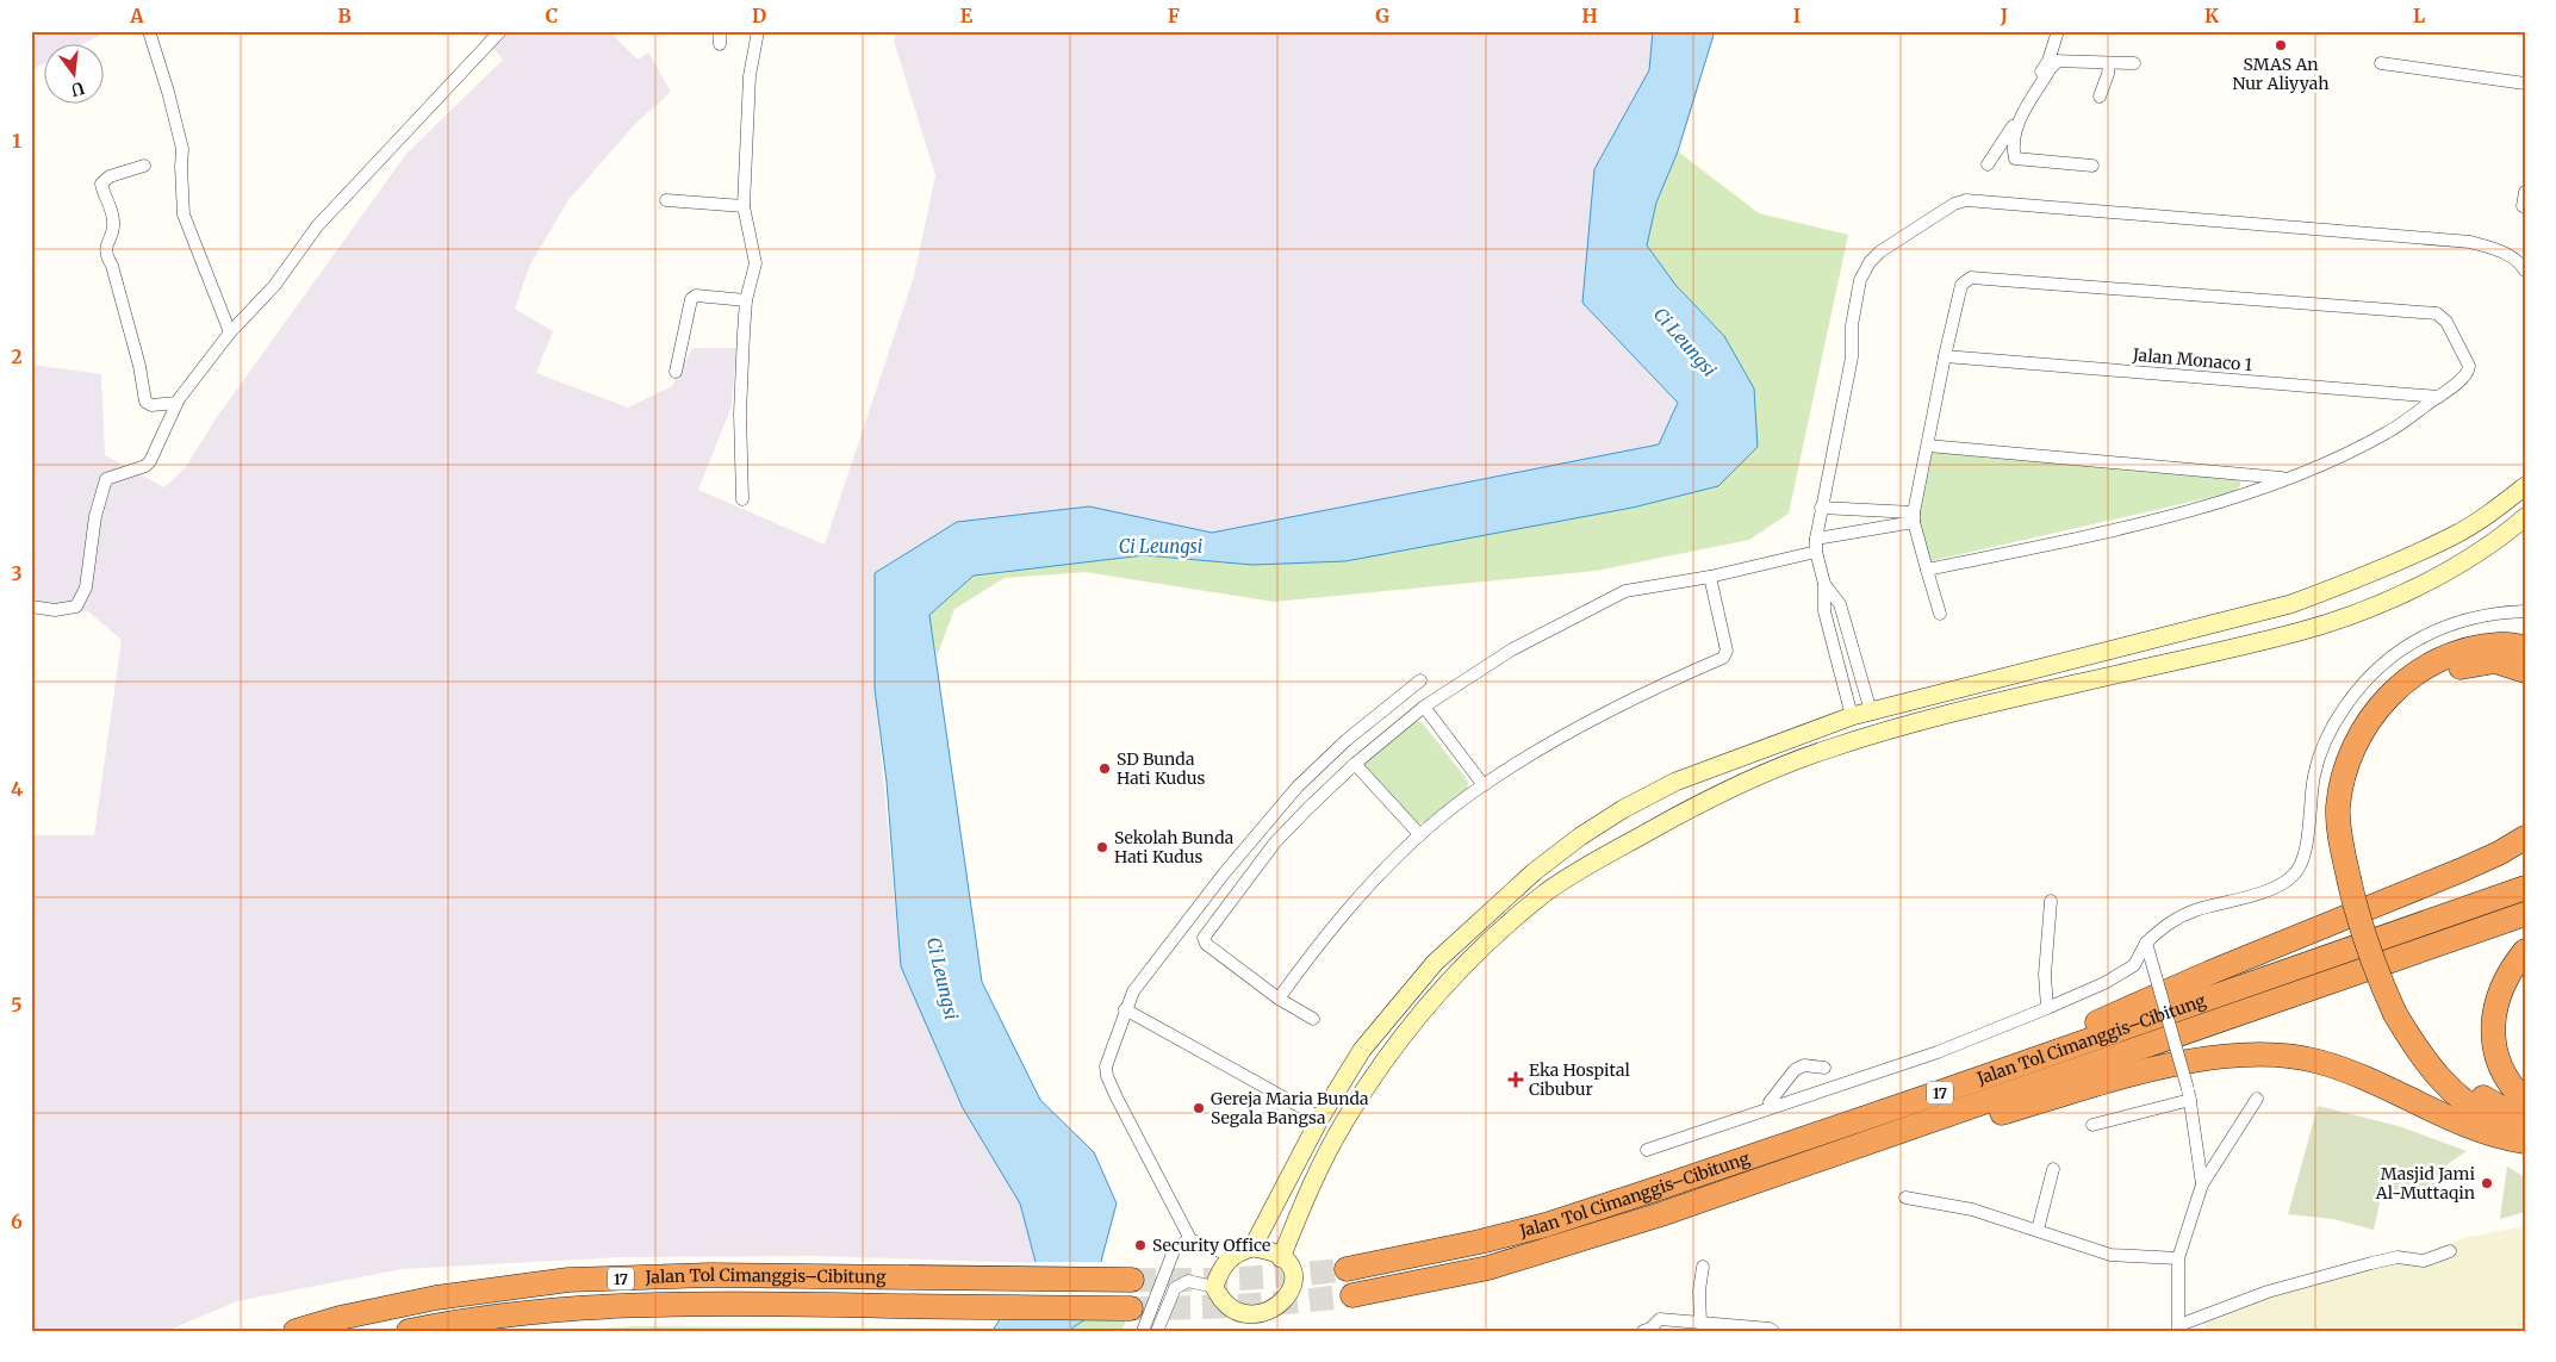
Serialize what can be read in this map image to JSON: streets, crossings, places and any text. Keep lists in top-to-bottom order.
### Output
{
  "streets": {
    "highway": ["Jalan Tol Cimanggis–Cibitung", "17"],
    "street": ["Jalan Monaco 1"]
  },
  "water": ["Ci Leungsi"],
  "places": {
    "other": [
      "SMAS An Nur Aliyyah",
      "SD Bunda Hati Kudus",
      "Sekolah Bunda Hati Kudus",
      "Gereja Maria Bunda Segala Bangsa",
      "Masjid Jami Al-Muttaqin",
      "Security Office"
    ],
    "health": ["Eka Hospital Cibubur"]
  },
  "north": "bottom",
  "grid": {
    "columns": [
      "A",
      "B",
      "C",
      "D",
      "E",
      "F",
      "G",
      "H",
      "I",
      "J",
      "K",
      "L"
    ],
    "rows": [
      "1",
      "2",
      "3",
      "4",
      "5",
      "6"
    ]
  }
}
